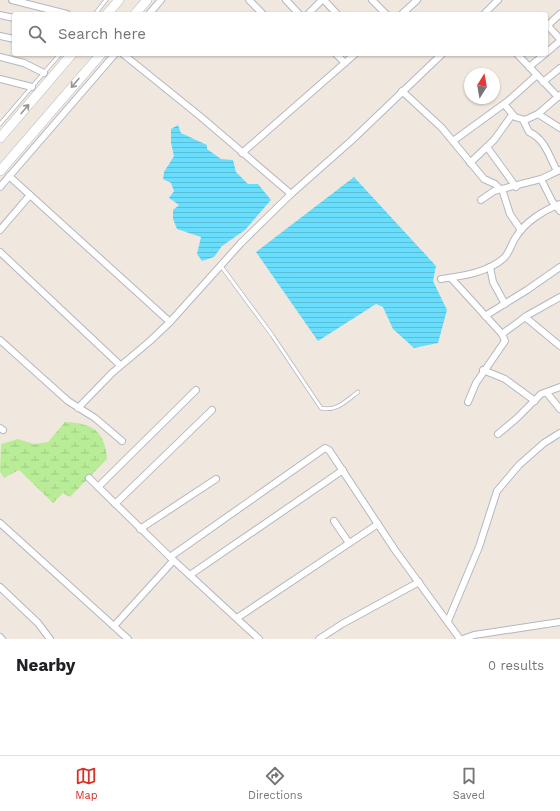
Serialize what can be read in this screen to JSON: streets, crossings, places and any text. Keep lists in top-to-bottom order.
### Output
{
  "north": "top",
  "page": {
    "search": "Search here",
    "heading": ["Nearby", "0 results"],
    "nav": ["Map", "Directions", "Saved"]
  }
}
